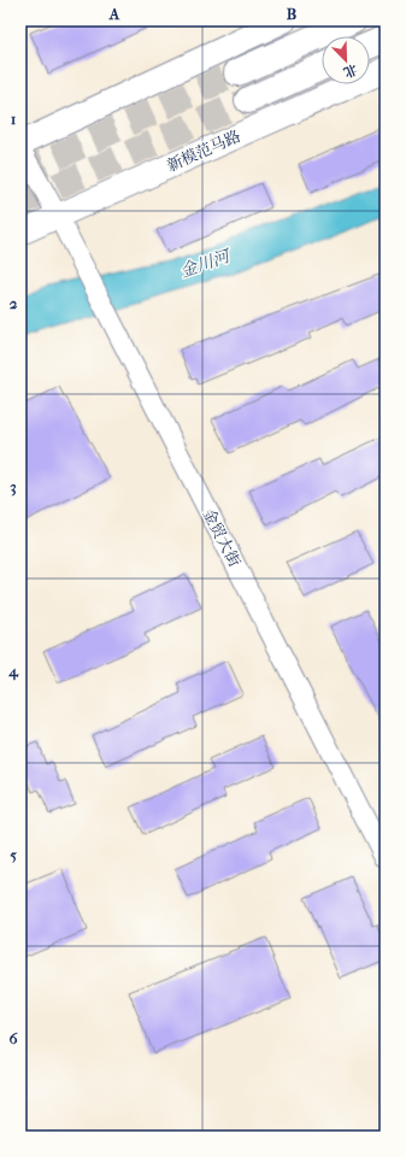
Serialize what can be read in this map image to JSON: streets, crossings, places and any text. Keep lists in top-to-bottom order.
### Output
{
  "streets": {
    "main road": ["新模范马路"],
    "street": ["金贸大街"]
  },
  "crossings": [
    ["新模范马路", "金贸大街"]
  ],
  "water": ["金川河"],
  "north": "bottom right",
  "grid": {
    "columns": ["A", "B"],
    "rows": [
      "1",
      "2",
      "3",
      "4",
      "5",
      "6"
    ]
  }
}
